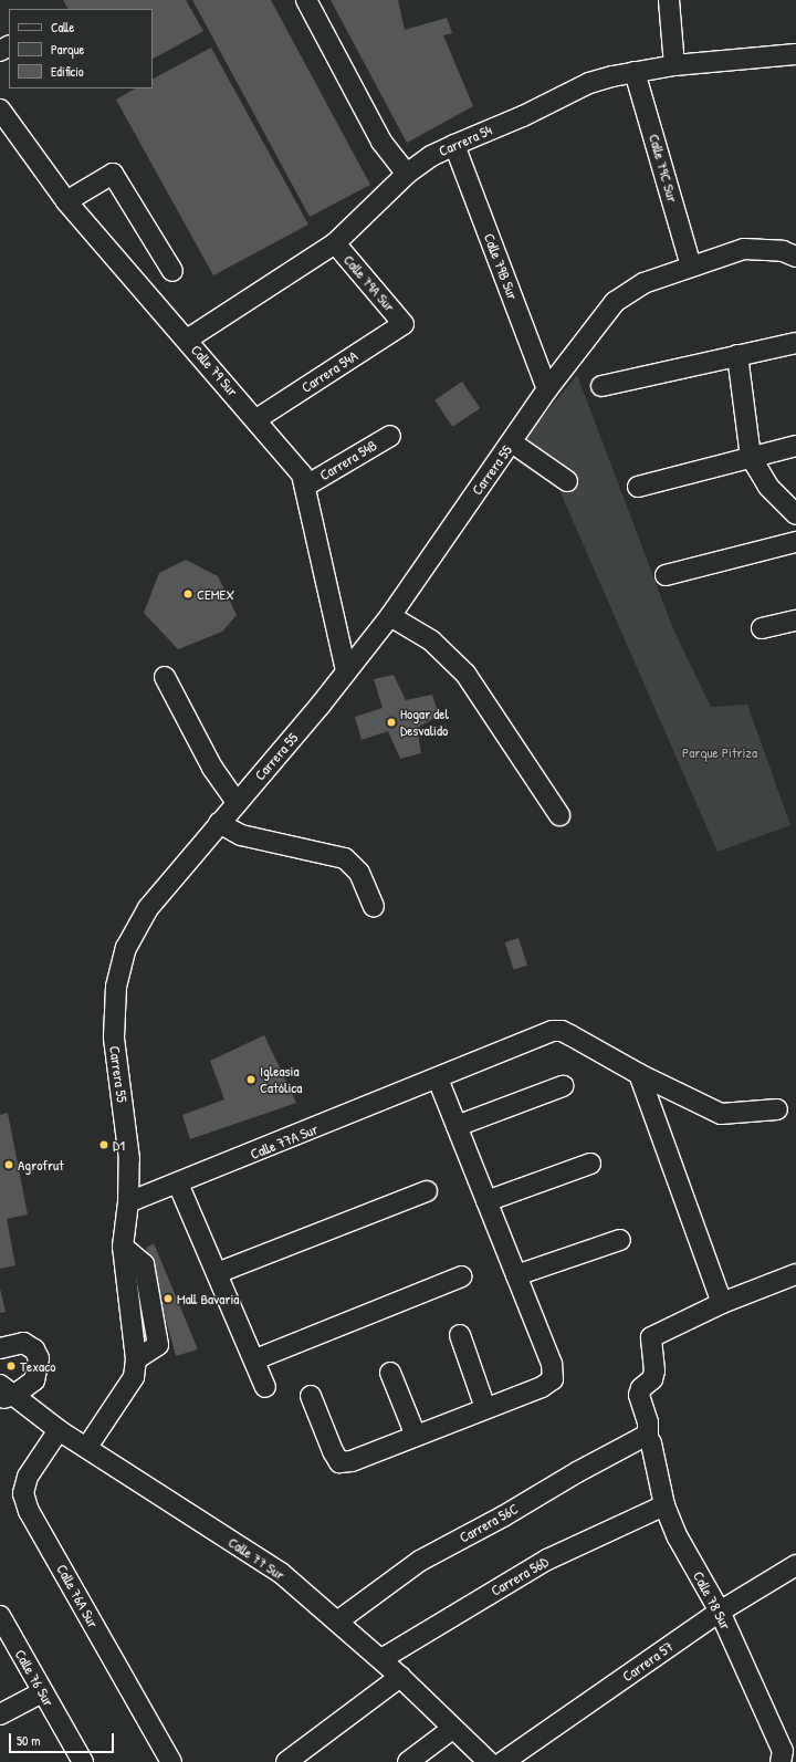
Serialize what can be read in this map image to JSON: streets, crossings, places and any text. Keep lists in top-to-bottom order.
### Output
{
  "streets": {
    "street": [
      "Carrera 54",
      "Calle 79C Sur",
      "Calle 79B Sur",
      "Calle 79A Sur",
      "Calle 79 Sur",
      "Carrera 54A",
      "Carrera 54B",
      "Carrera 55",
      "Calle 77A Sur",
      "Carrera 56C",
      "Calle 77 Sur",
      "Carrera 56D",
      "Calle 76A Sur",
      "Calle 78 Sur",
      "Carrera 57",
      "Calle 76 Sur"
    ]
  },
  "crossings": [
    ["Carrera 54", "Calle 79C Sur"],
    ["Carrera 54", "Calle 79B Sur"],
    ["Carrera 54", "Calle 79A Sur"],
    ["Carrera 54", "Calle 79 Sur"],
    ["Calle 79C Sur", "Carrera 55"],
    ["Calle 79B Sur", "Carrera 55"],
    ["Calle 79A Sur", "Carrera 54A"],
    ["Calle 79 Sur", "Carrera 54A"],
    ["Calle 79 Sur", "Carrera 54B"],
    ["Calle 79 Sur", "Carrera 55"],
    ["Carrera 55", "Calle 77A Sur"],
    ["Carrera 55", "Calle 77 Sur"],
    ["Carrera 56C", "Calle 77 Sur"],
    ["Carrera 56C", "Calle 78 Sur"],
    ["Calle 77 Sur", "Carrera 56D"],
    ["Calle 77 Sur", "Calle 76A Sur"],
    ["Carrera 56D", "Calle 78 Sur"],
    ["Calle 78 Sur", "Carrera 57"]
  ],
  "parks": ["Parque Pitriza"],
  "places": [
    "CEMEX",
    "Hogar del Desvalido",
    "Igleasia Católica",
    "D1",
    "Agrofrut",
    "Mall Bavaria",
    "Texaco"
  ],
  "legend": ["Calle", "Parque", "Edificio"],
  "scale_bar": "50 m"
}
